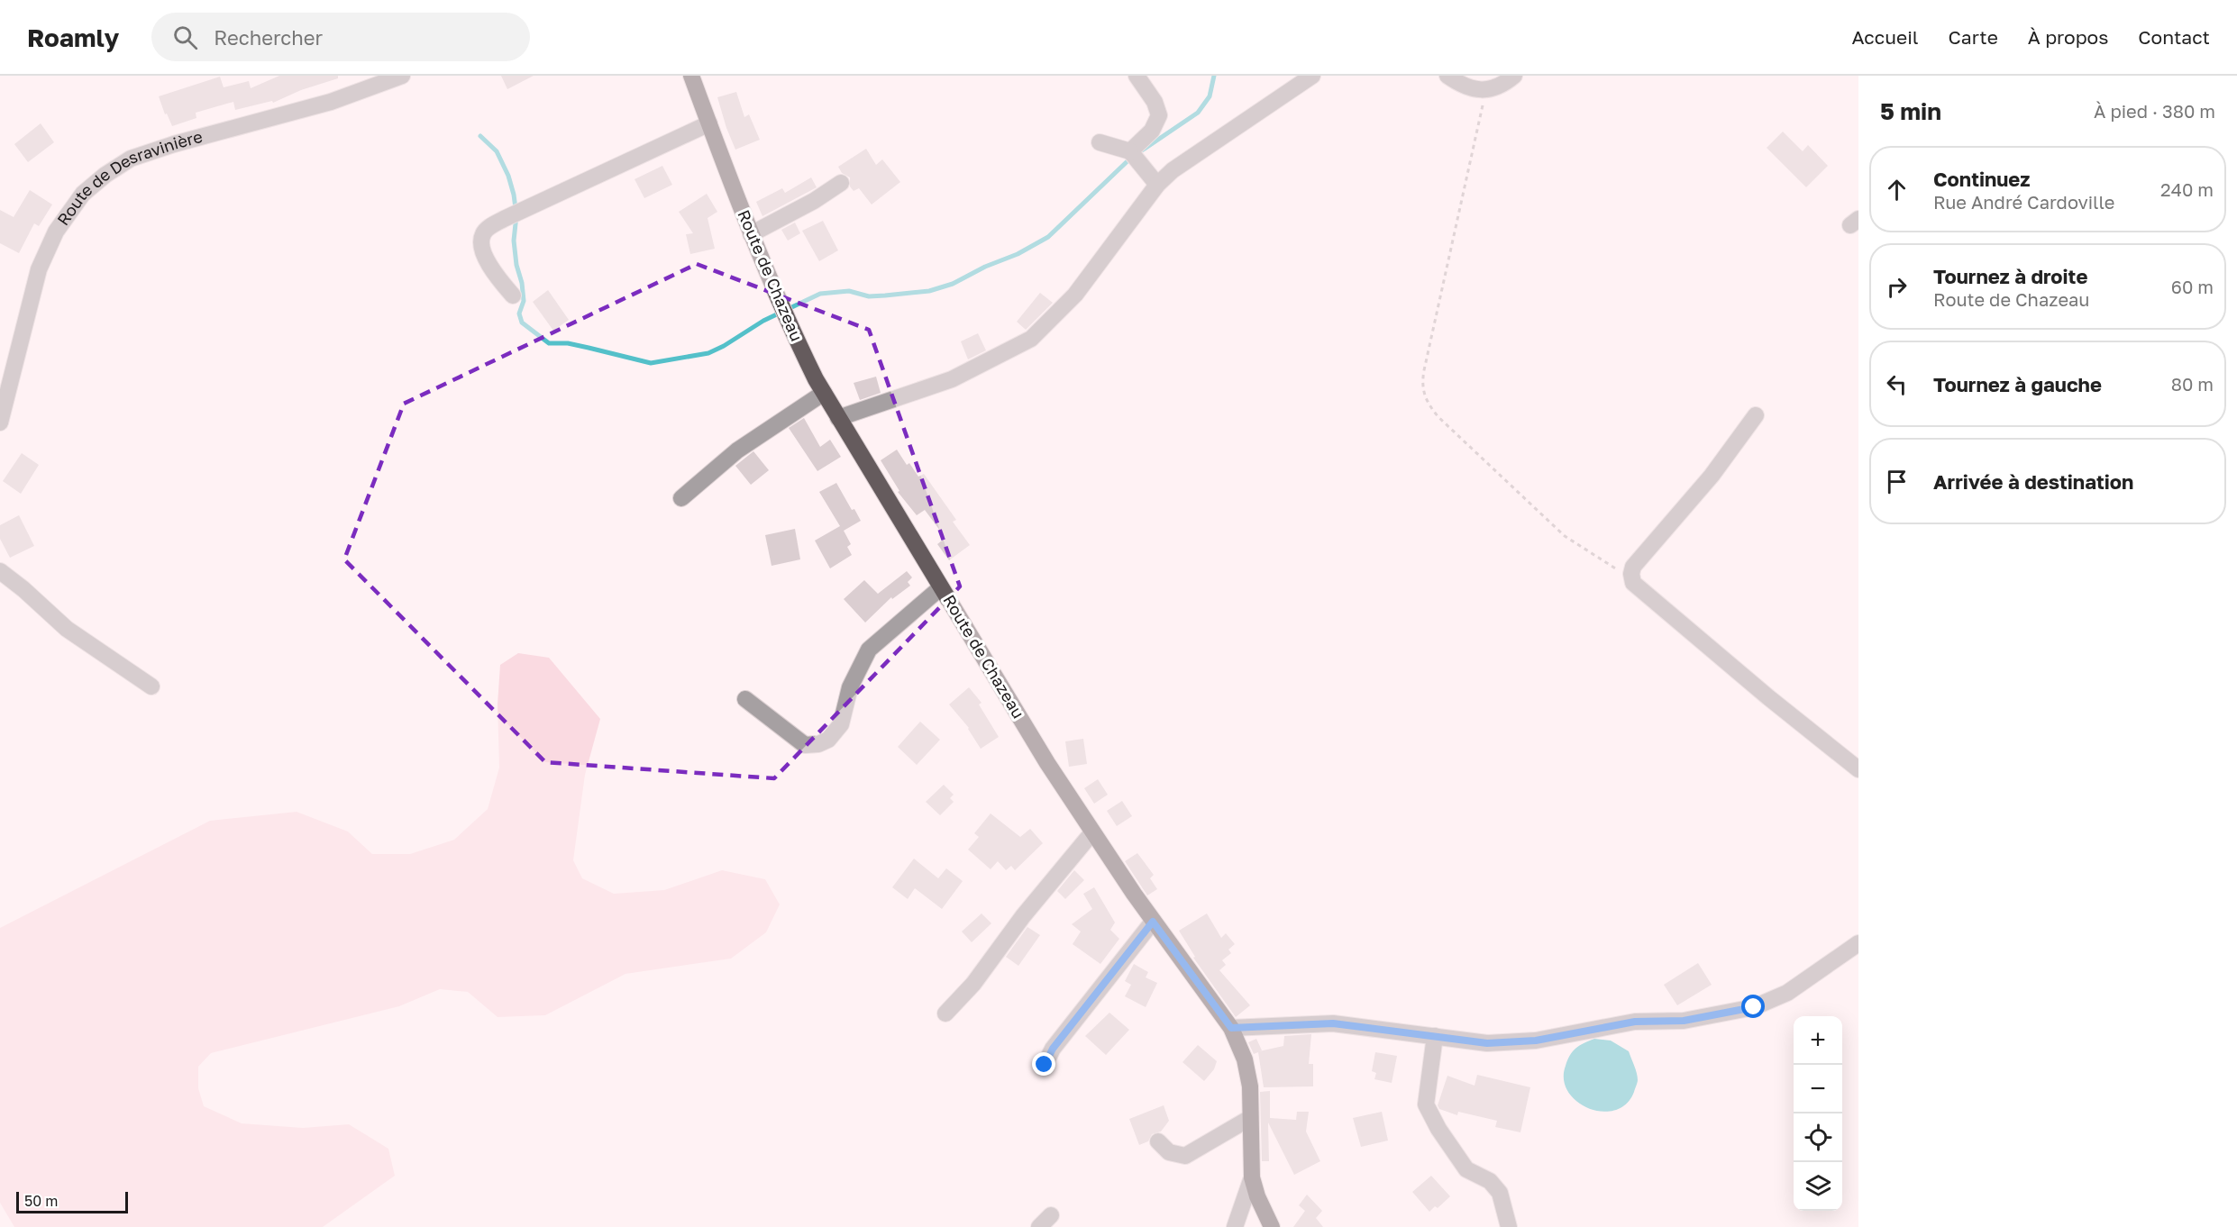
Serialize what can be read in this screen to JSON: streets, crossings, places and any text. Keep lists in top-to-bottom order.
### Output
{
  "streets": {
    "main road": ["Route de Chazeau"],
    "street": ["Route de Desravinière"]
  },
  "scale_bar": "50 m",
  "page": {
    "header": "Roamly",
    "search": "Rechercher",
    "nav": [
      "Accueil",
      "Carte",
      "À propos",
      "Contact"
    ],
    "heading": ["5 min", "À pied · 380 m"],
    "list": [
      ["Continuez", "Rue André Cardoville", "240 m"],
      ["Tournez à droite", "Route de Chazeau", "60 m"],
      ["Tournez à gauche", "80 m"],
      "Arrivée à destination"
    ],
    "map_buttons": ["+", "−"],
    "scale": "50 m"
  }
}
